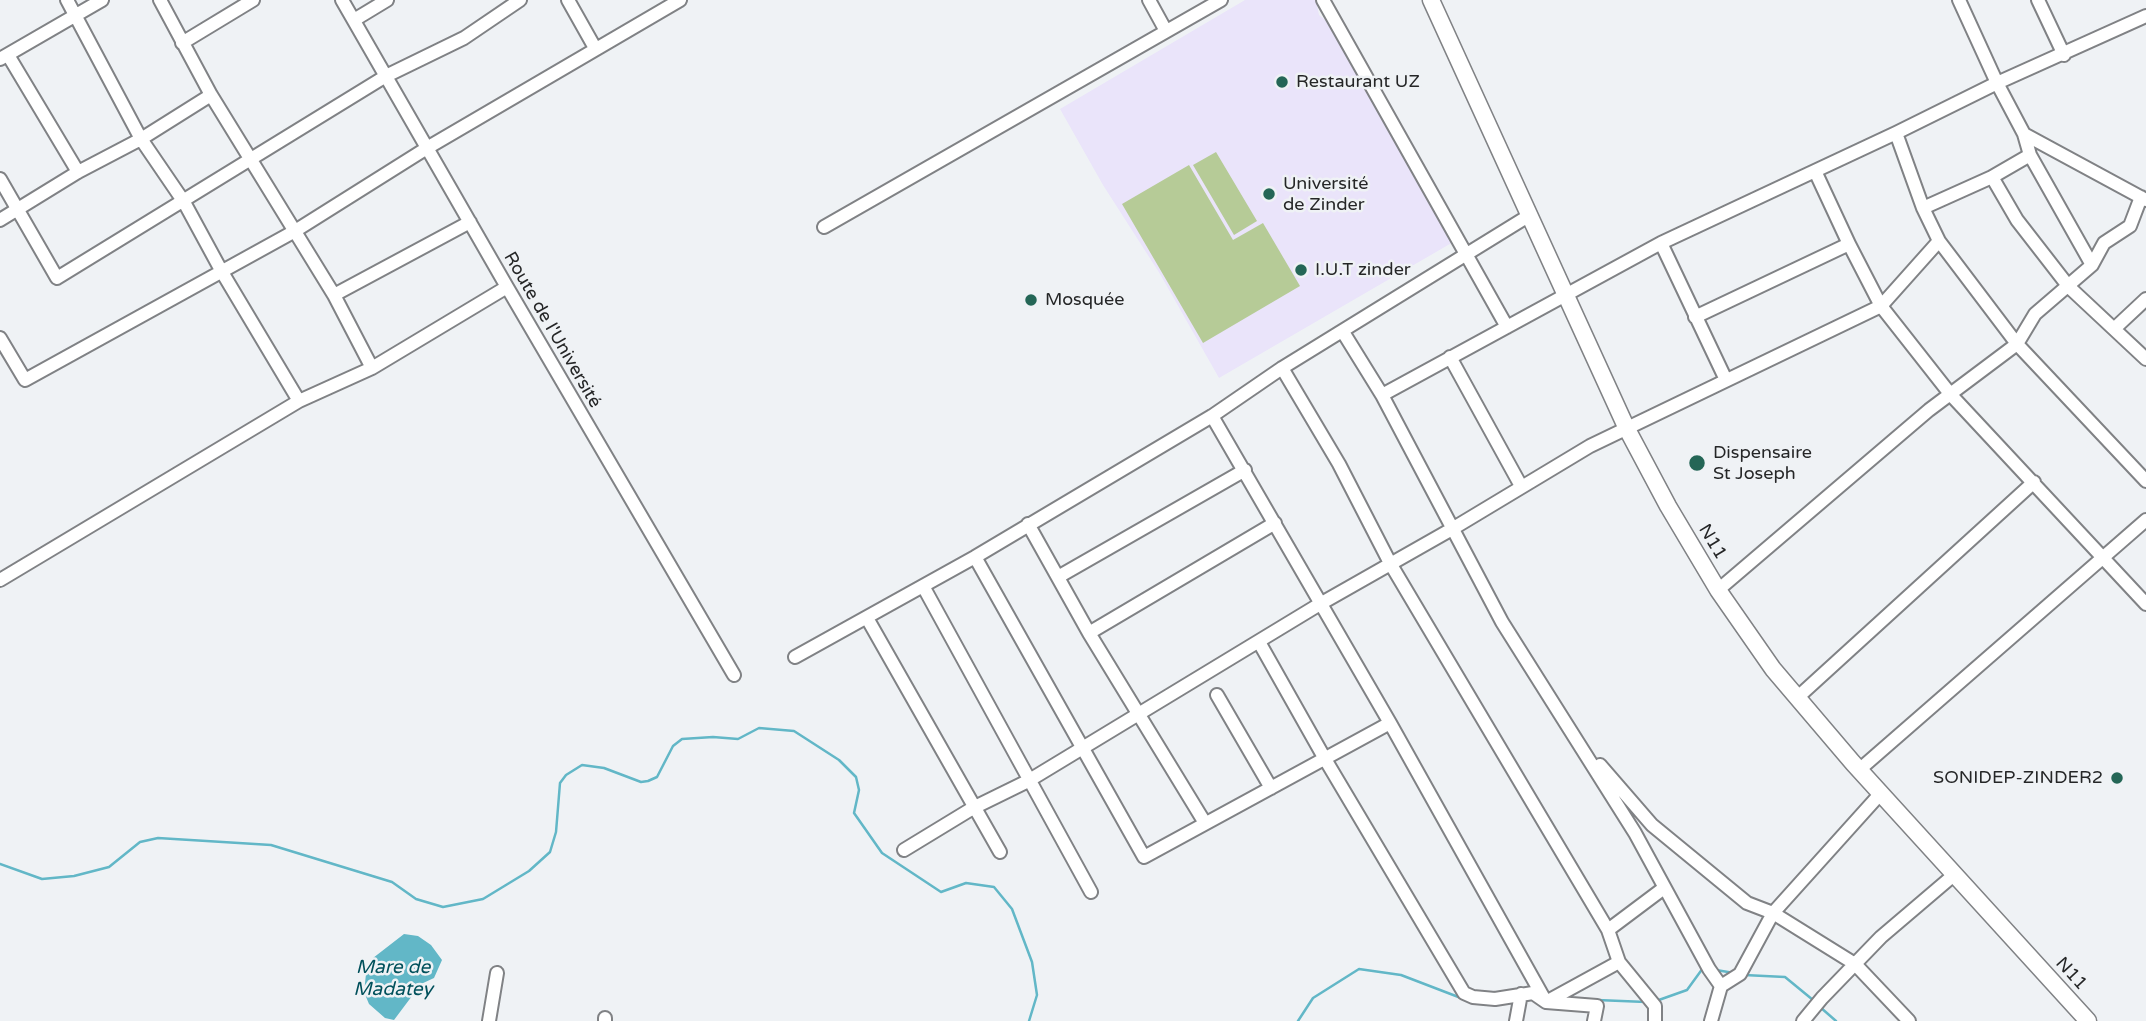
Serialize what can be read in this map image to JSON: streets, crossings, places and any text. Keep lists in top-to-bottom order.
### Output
{
  "streets": {
    "main road": ["N11"],
    "street": ["Route de l'Université"]
  },
  "water": ["Mare de Madatey"],
  "places": [
    "Restaurant UZ",
    "Université de Zinder",
    "I.U.T zinder",
    "Mosquée",
    "Dispensaire St Joseph",
    "SONIDEP-ZINDER2"
  ]
}
